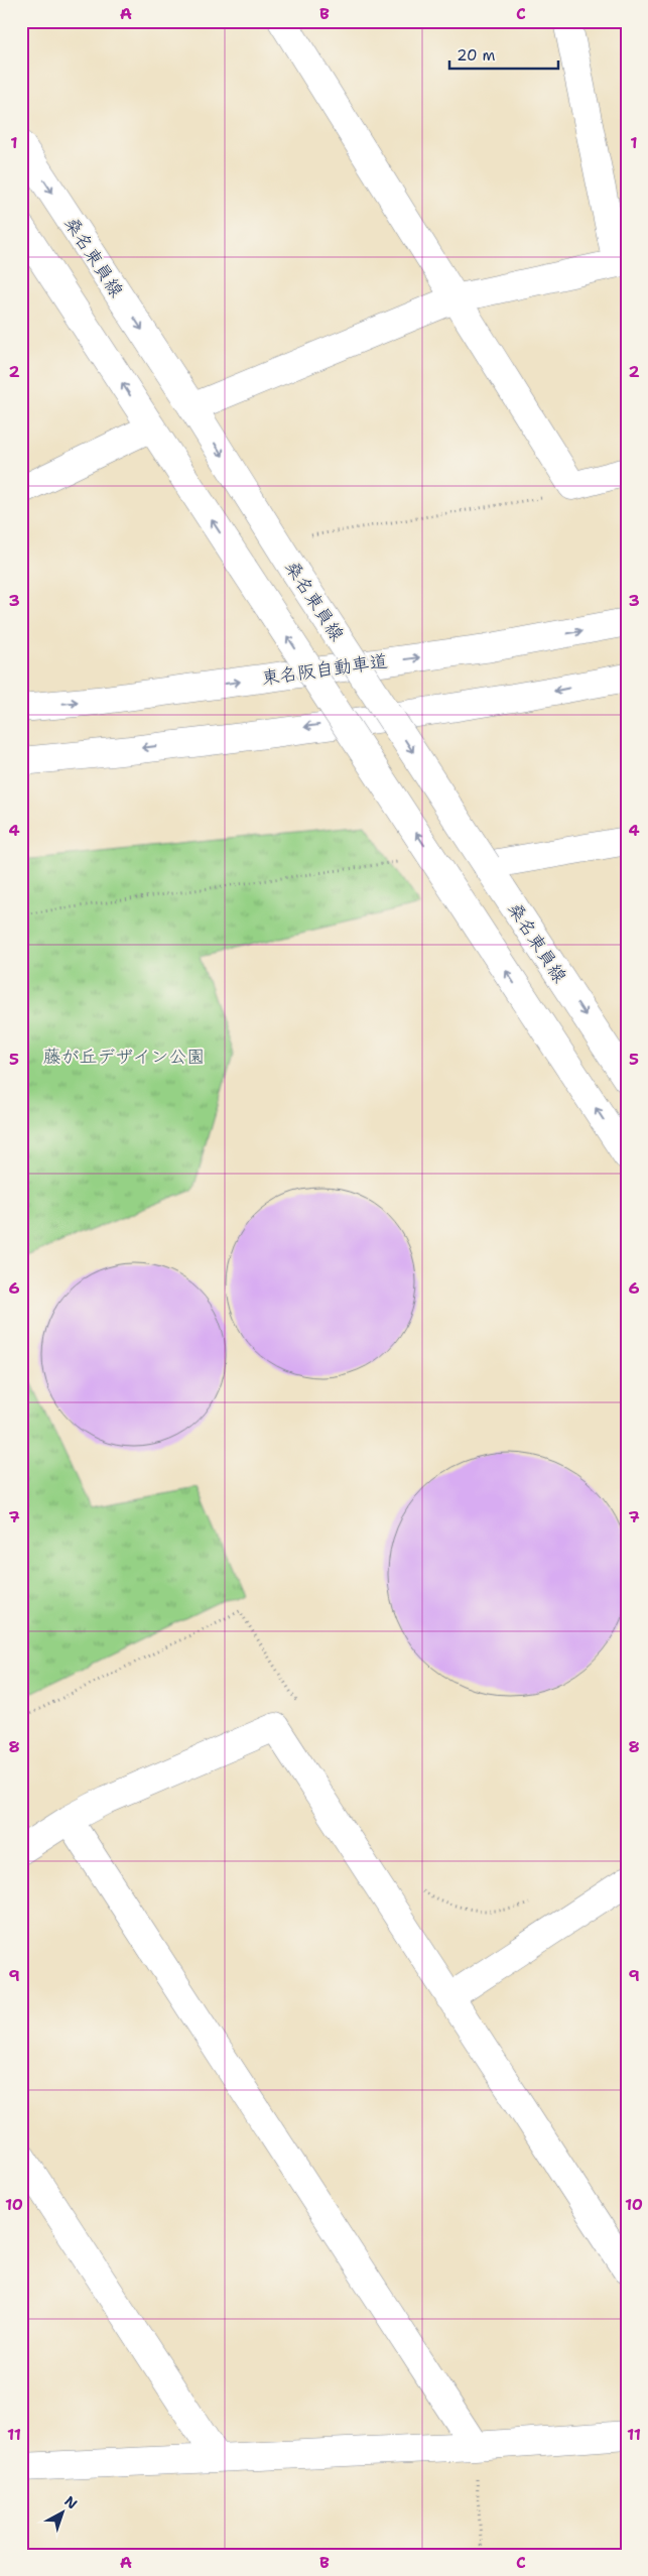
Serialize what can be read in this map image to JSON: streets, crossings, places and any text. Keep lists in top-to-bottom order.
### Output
{
  "streets": {
    "main road": ["桑名東員線", "東名阪自動車道"]
  },
  "parks": ["藤が丘デザイン公園"],
  "scale_bar": "20 m",
  "north": "top right",
  "grid": {
    "columns": ["A", "B", "C"],
    "rows": [
      "1",
      "2",
      "3",
      "4",
      "5",
      "6",
      "7",
      "8",
      "9",
      "10",
      "11"
    ]
  }
}
